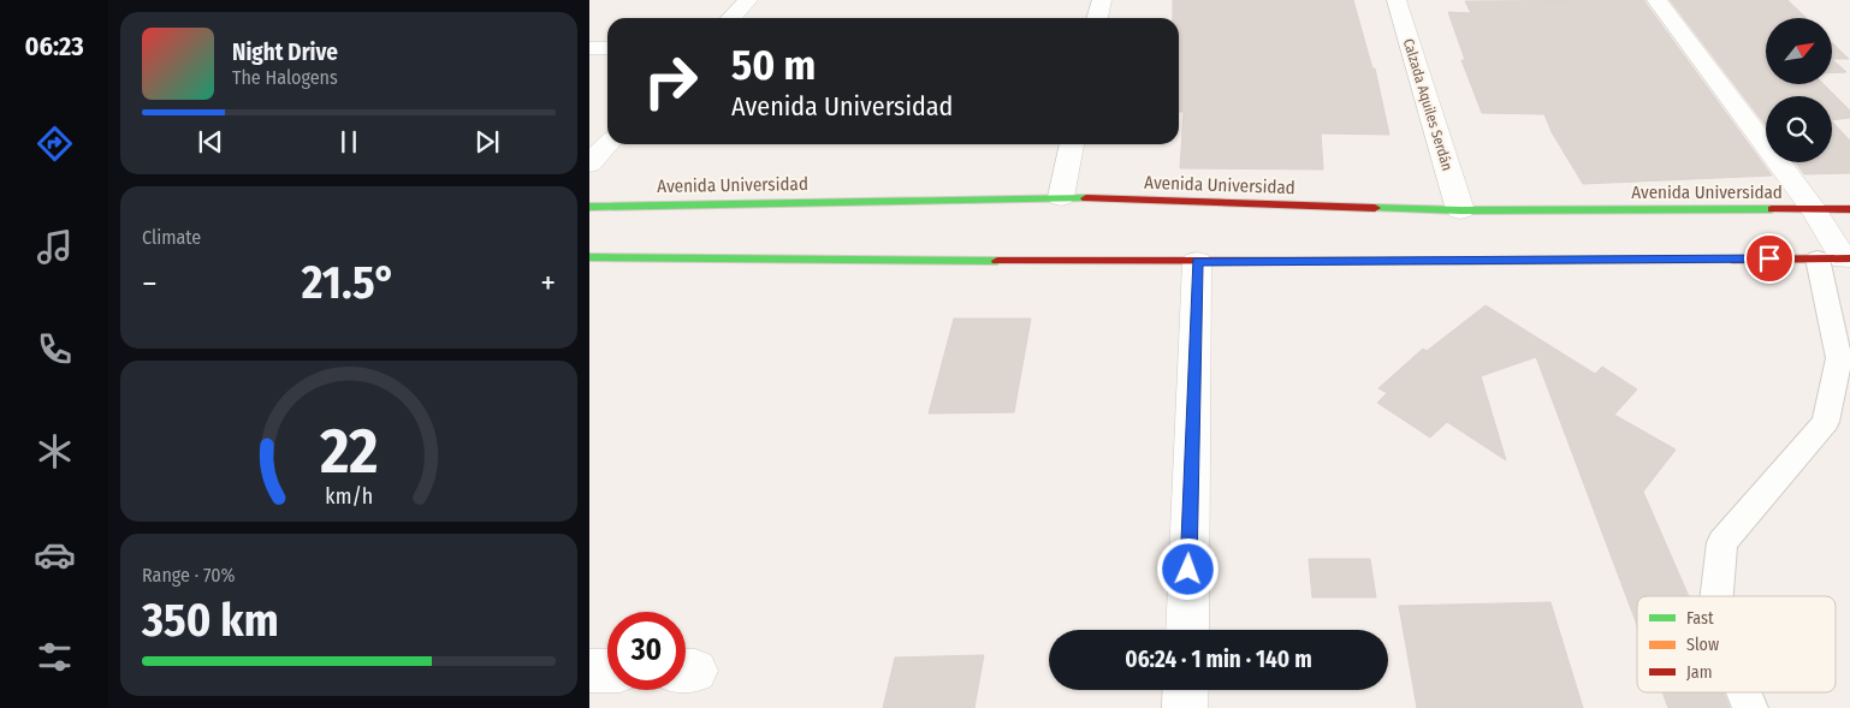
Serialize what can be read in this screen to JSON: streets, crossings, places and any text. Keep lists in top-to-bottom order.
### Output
{
  "streets": {
    "main road": ["Avenida Universidad"],
    "street": ["Calzada Aquiles Serdán"]
  },
  "crossings": [
    ["Calzada Aquiles Serdán", "Avenida Universidad"]
  ],
  "legend": ["Fast", "Slow", "Jam"],
  "north": "top right",
  "page": {
    "tabs": "06:23",
    "turn": ["50 m", "Avenida Universidad"],
    "song": ["Night Drive", "The Halogens"],
    "tile": [
      "Climate",
      ["Range · 70%", "350 km"]
    ],
    "heat": ["−", "21.5°", "+"],
    "limit": "30",
    "trip": "06:24 · 1 min · 140 m",
    "gauge": ["22", "km/h"]
  }
}
